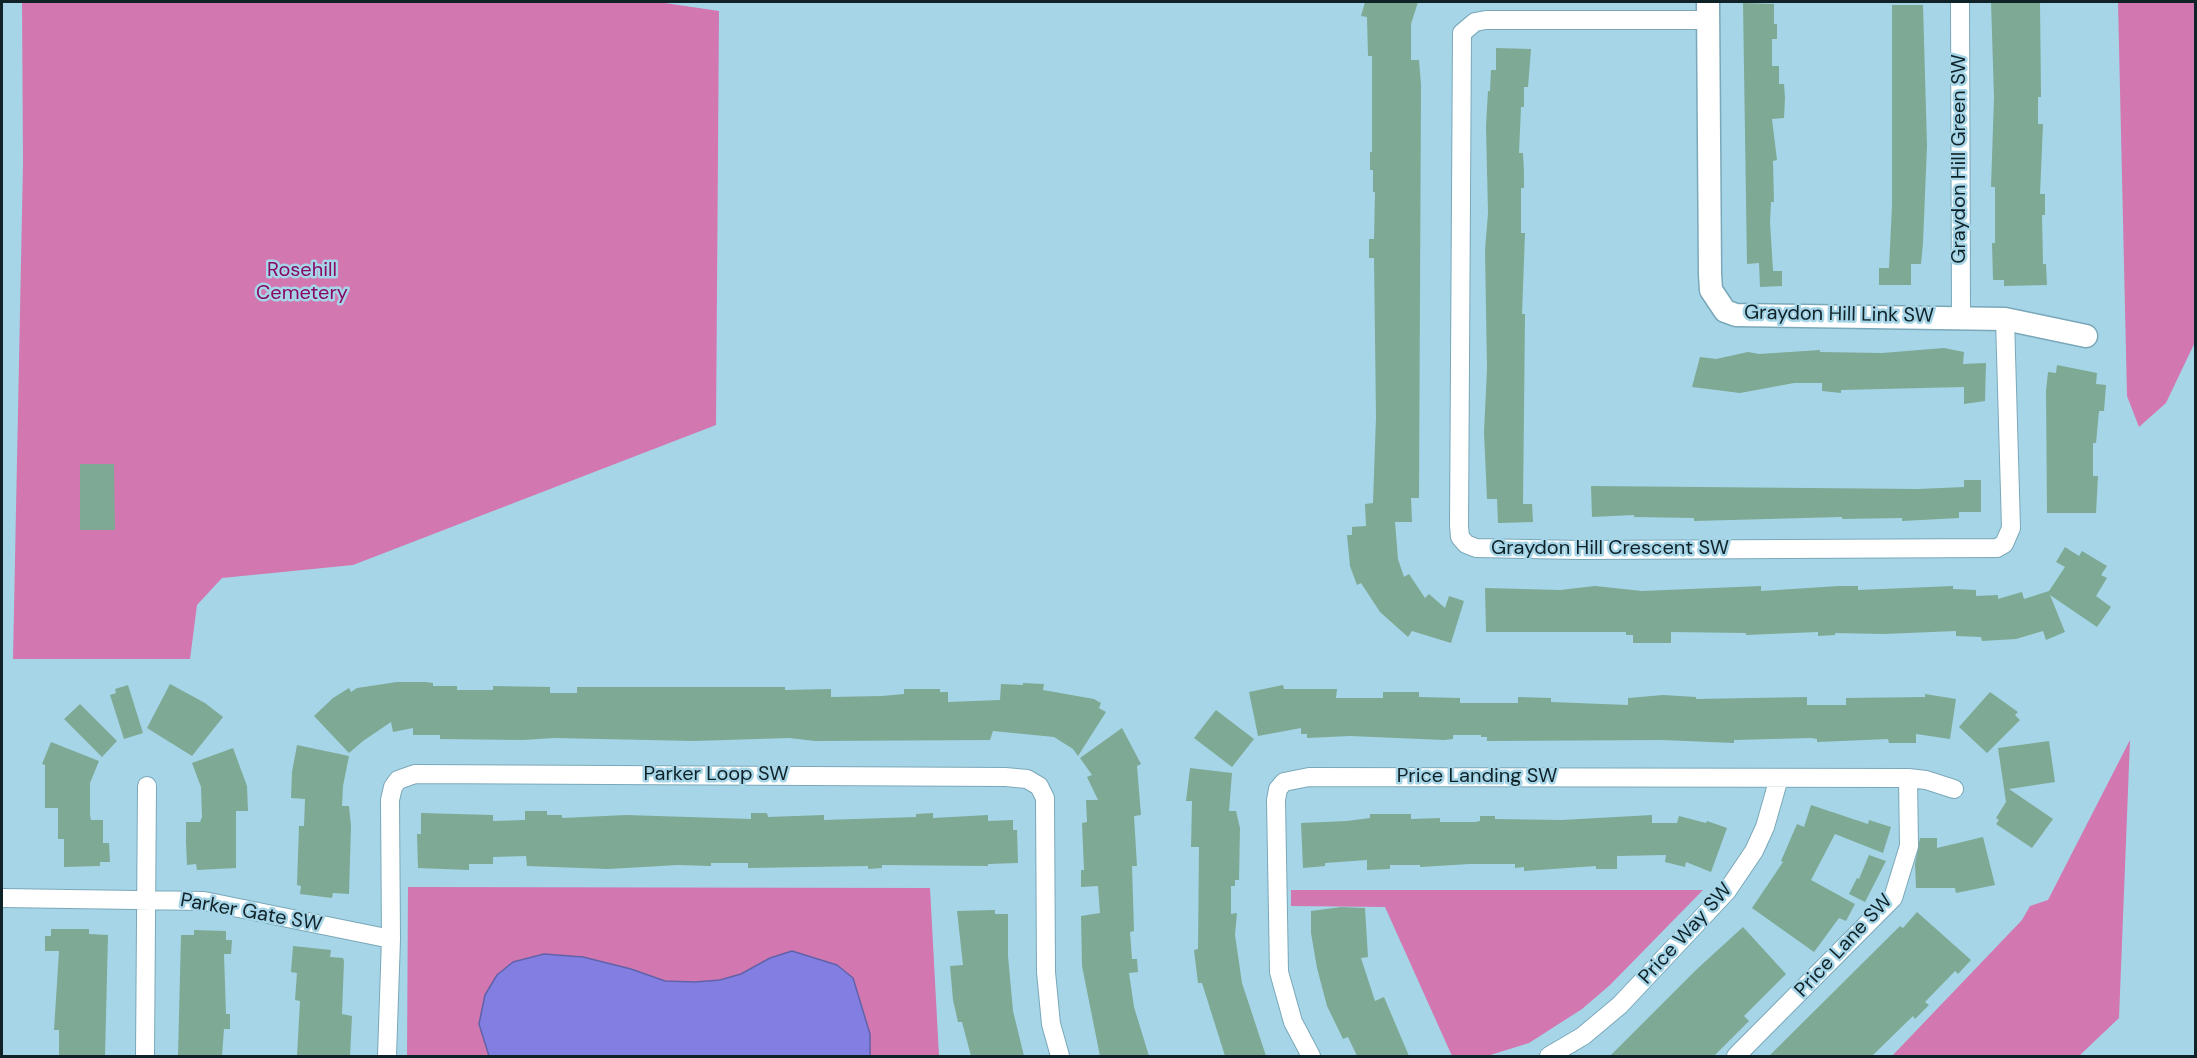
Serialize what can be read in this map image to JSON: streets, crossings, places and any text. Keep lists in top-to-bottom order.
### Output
{
  "streets": {
    "street": [
      "Graydon Hill Green SW",
      "Graydon Hill Link SW",
      "Graydon Hill Crescent SW",
      "Parker Loop SW",
      "Price Landing SW",
      "Parker Gate SW",
      "Price Way SW",
      "Price Lane SW"
    ]
  },
  "crossings": [
    ["Graydon Hill Green SW", "Graydon Hill Link SW"],
    ["Graydon Hill Link SW", "Graydon Hill Crescent SW"],
    ["Parker Loop SW", "Parker Gate SW"],
    ["Price Landing SW", "Price Way SW"],
    ["Price Landing SW", "Price Lane SW"]
  ],
  "parks": ["Rosehill Cemetery"]
}
